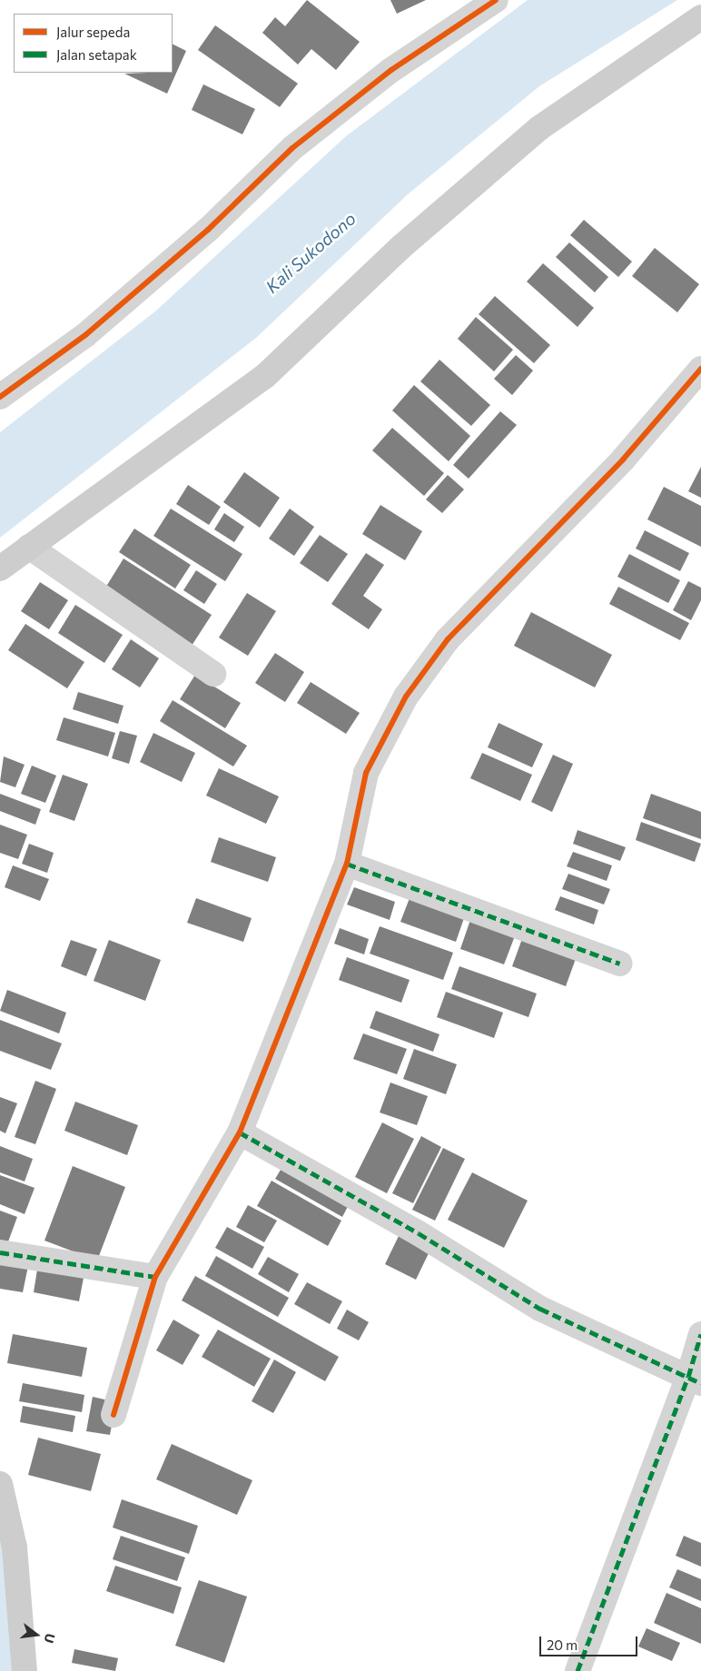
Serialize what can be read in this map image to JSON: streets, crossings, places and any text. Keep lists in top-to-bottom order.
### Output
{
  "water": ["Kali Sukodono"],
  "legend": ["Jalur sepeda", "Jalan setapak"],
  "scale_bar": "20 m",
  "north": "right"
}
